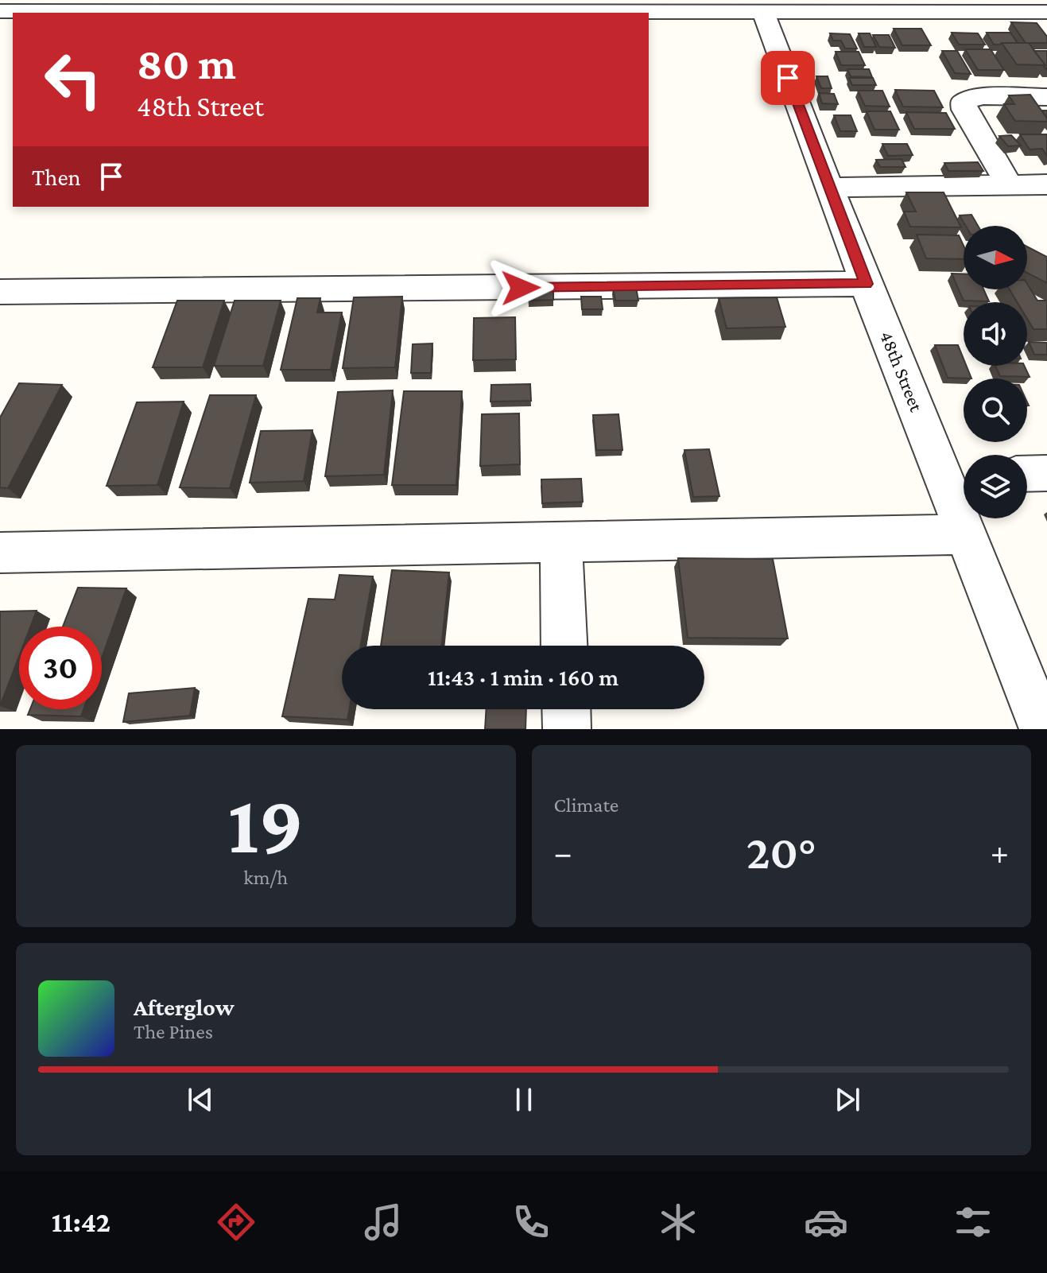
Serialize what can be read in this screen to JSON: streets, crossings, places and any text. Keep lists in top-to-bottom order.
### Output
{
  "streets": {
    "street": ["48th Street"]
  },
  "north": "right",
  "page": {
    "turn": ["80 m", "48th Street"],
    "then": "Then",
    "limit": "30",
    "trip": "11:43 · 1 min · 160 m",
    "tile": [
      ["19", "km/h"],
      "Climate"
    ],
    "heat": ["−", "20°", "+"],
    "song": ["Afterglow", "The Pines"],
    "tabs": "11:42"
  }
}
